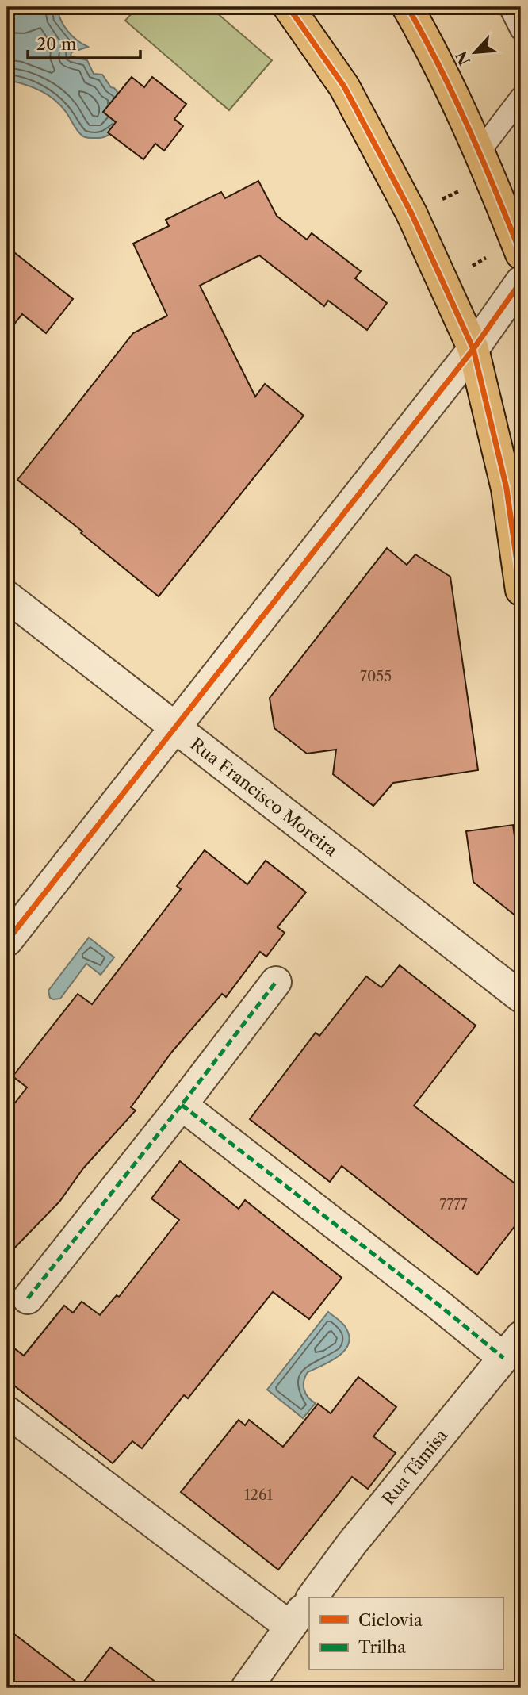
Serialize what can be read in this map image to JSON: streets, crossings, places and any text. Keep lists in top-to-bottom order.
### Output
{
  "streets": {
    "street": ["Rua Francisco Moreira", "Rua Tâmisa"]
  },
  "house_numbers": ["7055", "7777", "1261"],
  "legend": ["Ciclovia", "Trilha"],
  "scale_bar": "20 m",
  "north": "bottom left"
}
